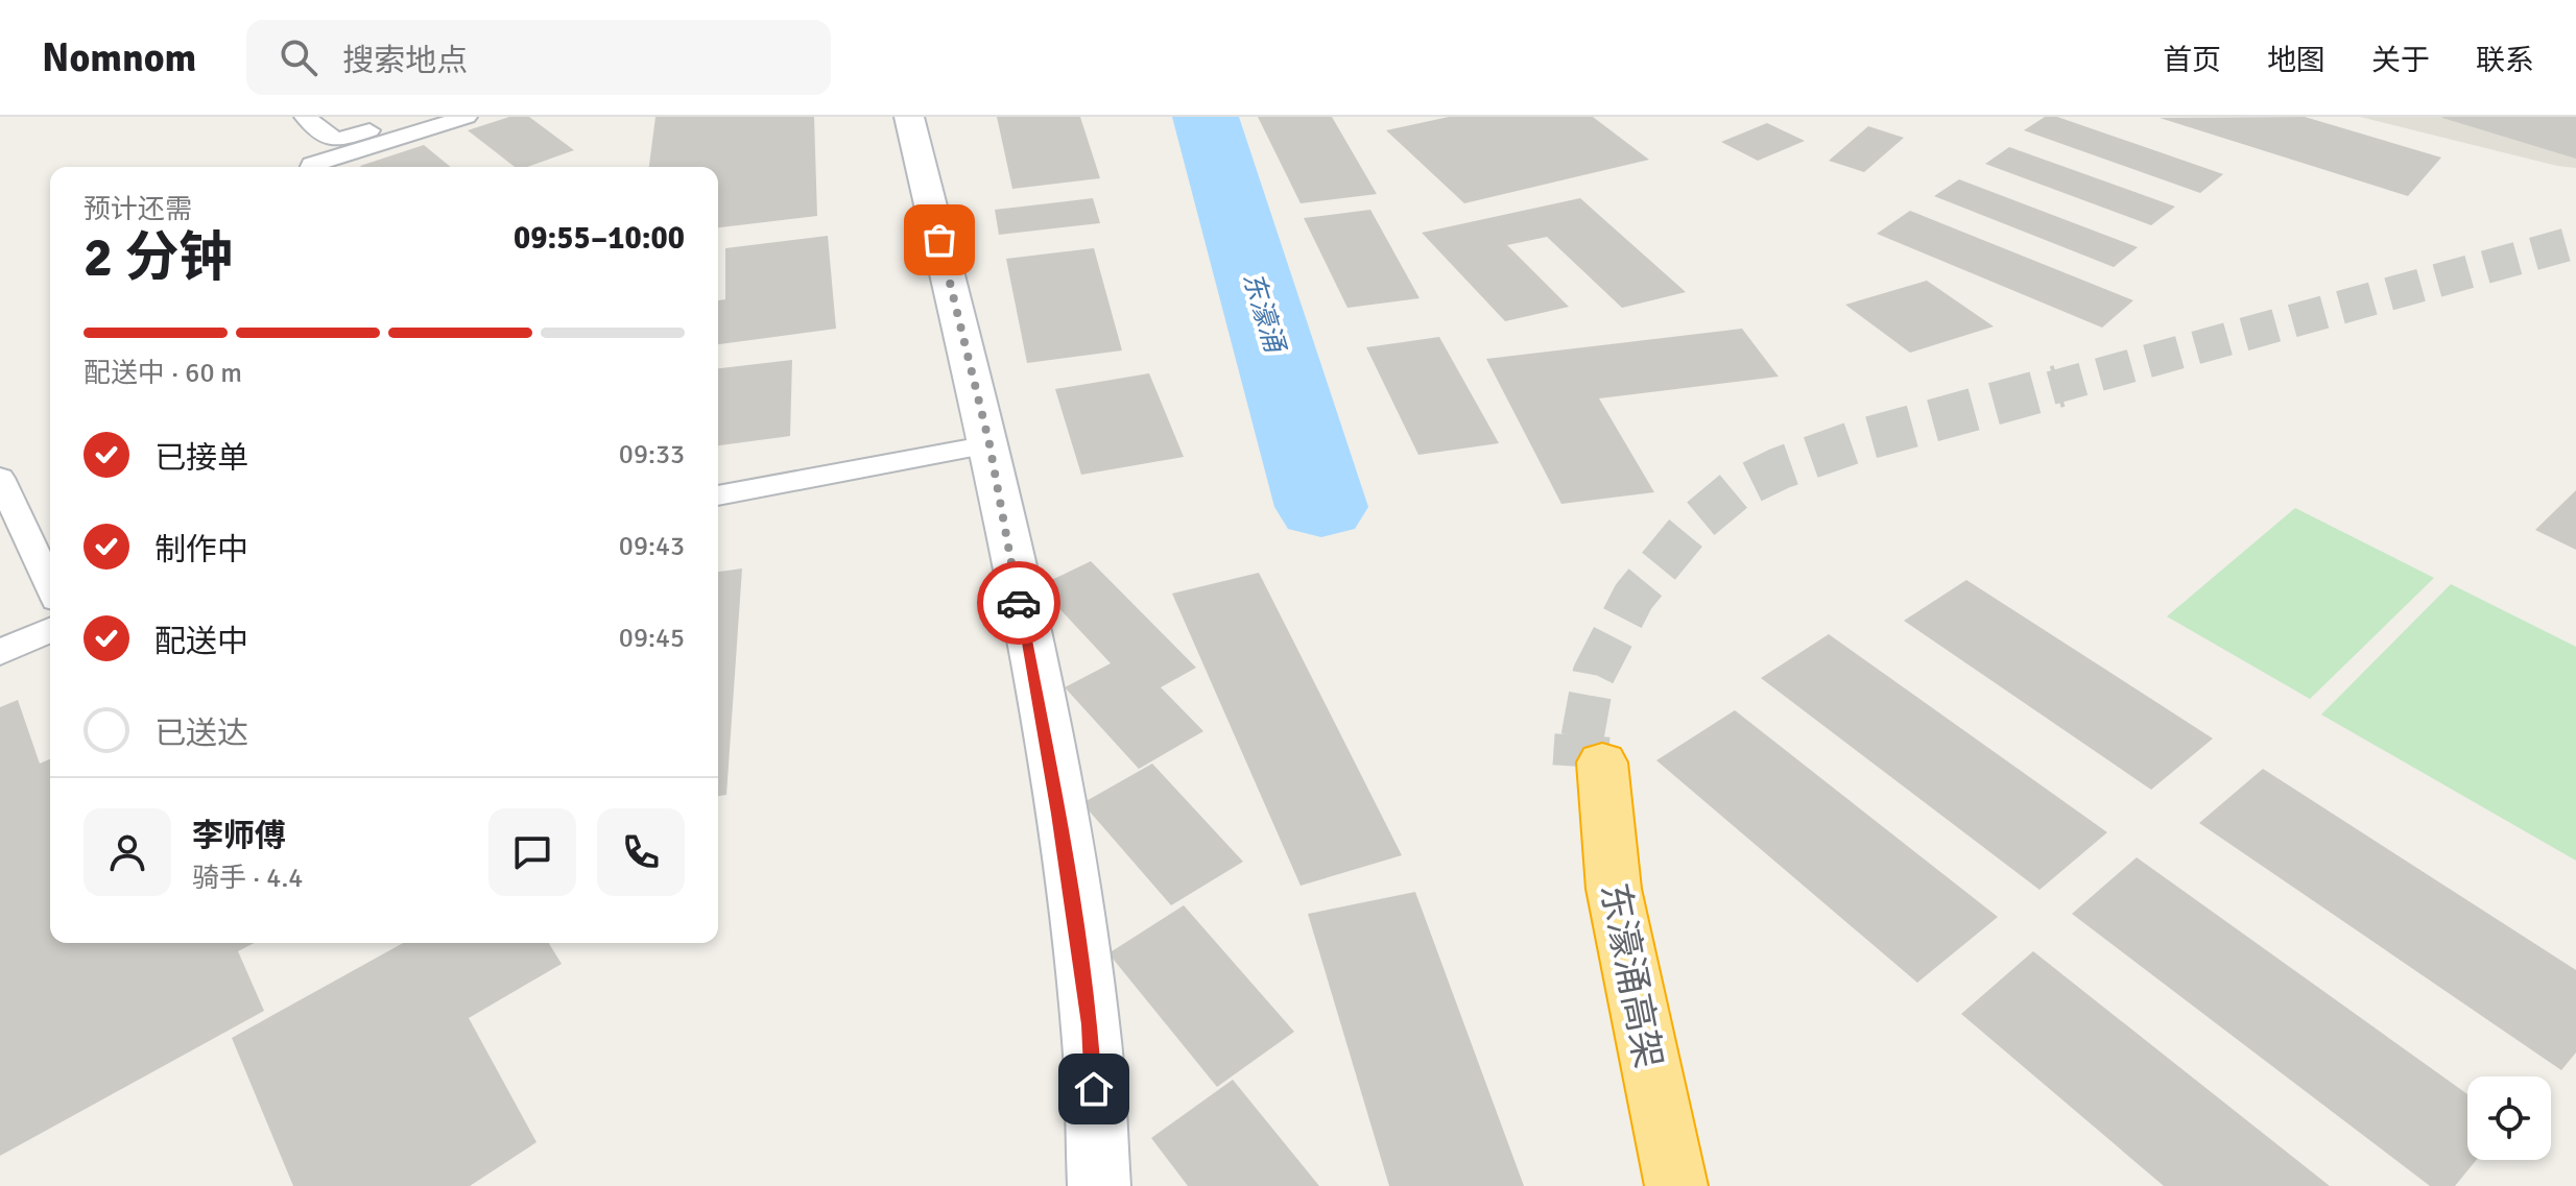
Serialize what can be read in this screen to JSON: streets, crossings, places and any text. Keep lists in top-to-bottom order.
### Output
{
  "streets": {
    "highway": ["东濠涌高架"]
  },
  "water": ["东濠涌"],
  "page": {
    "header": "Nomnom",
    "search": "搜索地点",
    "nav": [
      "首页",
      "地图",
      "关于",
      "联系"
    ],
    "heading": ["2 分钟", "预计还需", "09:55–10:00"],
    "panel": ["李师傅", "骑手 · 4.4"],
    "bar": "配送中 · 60 m",
    "list": [
      ["已接单", "09:33"],
      ["制作中", "09:43"],
      ["配送中", "09:45"],
      "已送达"
    ]
  }
}
